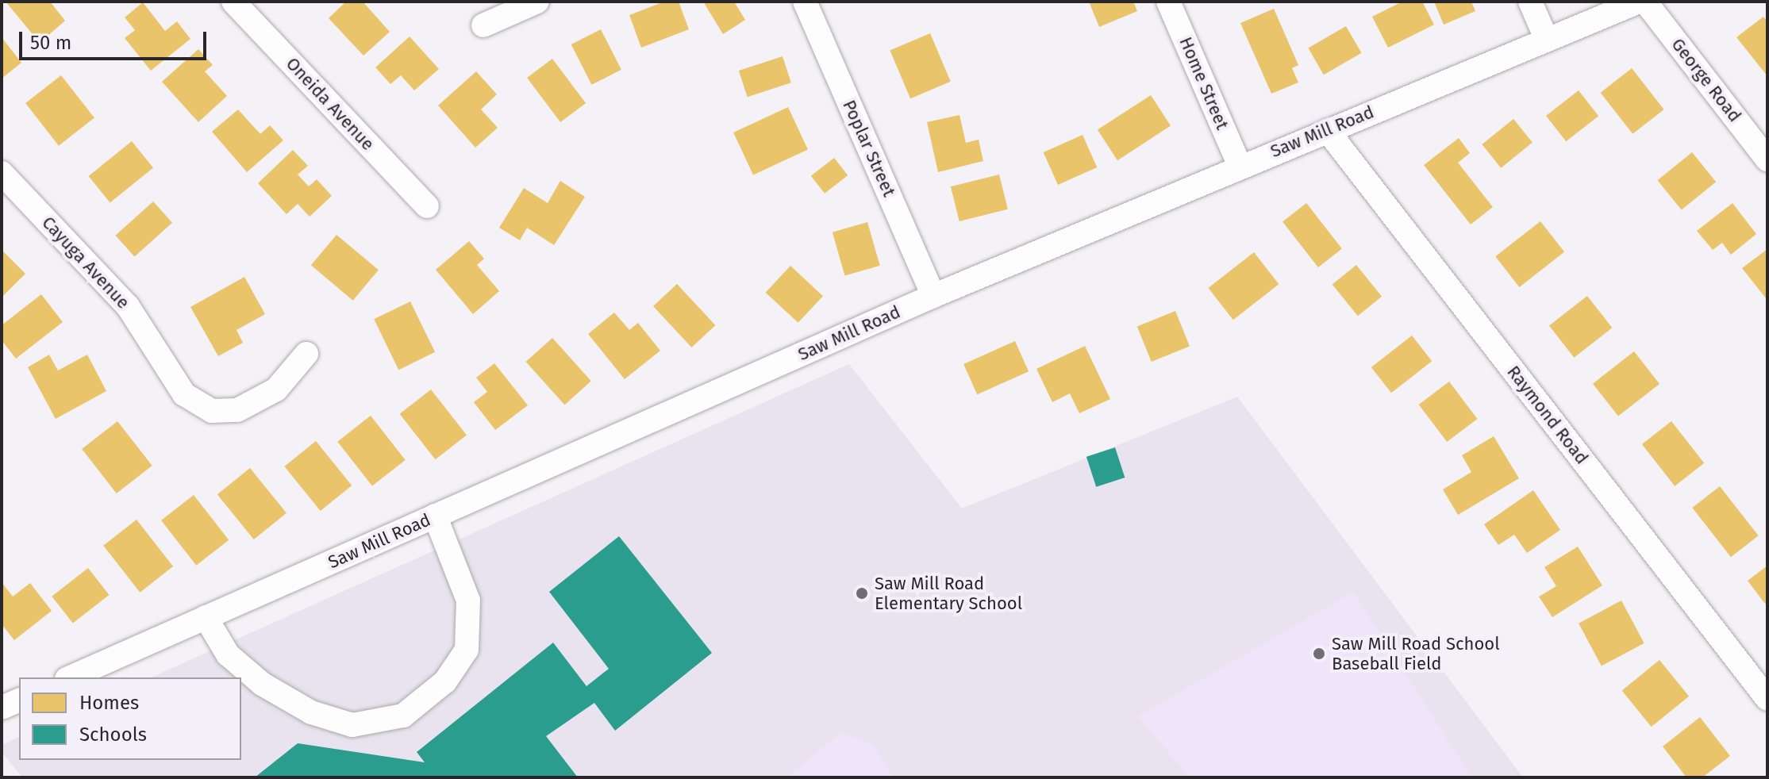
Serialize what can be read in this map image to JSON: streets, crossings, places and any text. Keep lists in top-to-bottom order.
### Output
{
  "streets": {
    "street": [
      "George Road",
      "Home Street",
      "Oneida Avenue",
      "Saw Mill Road",
      "Poplar Street",
      "Cayuga Avenue",
      "Raymond Road"
    ]
  },
  "crossings": [
    ["Home Street", "Saw Mill Road"],
    ["Saw Mill Road", "Poplar Street"],
    ["Saw Mill Road", "Raymond Road"]
  ],
  "places": ["Saw Mill Road Elementary School", "Saw Mill Road School Baseball Field"],
  "legend": ["Homes", "Schools"],
  "scale_bar": "50 m"
}
